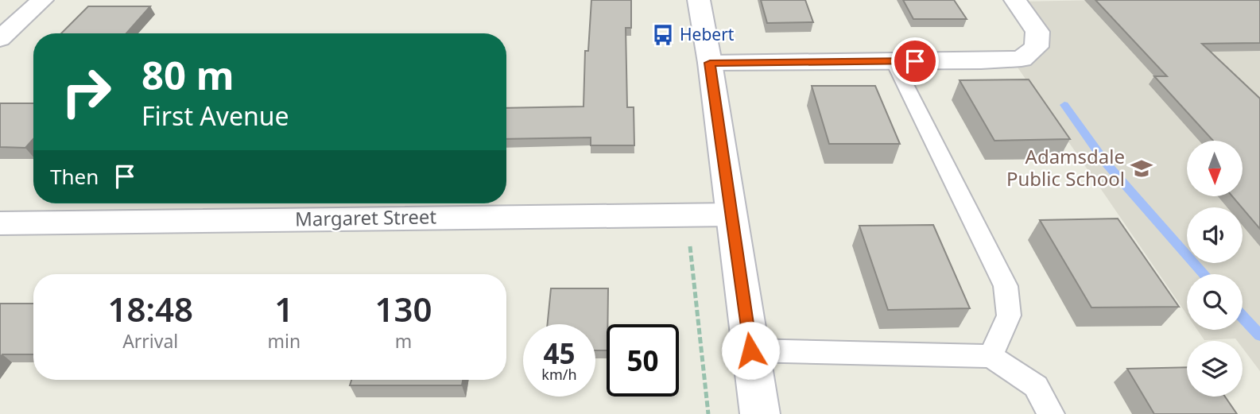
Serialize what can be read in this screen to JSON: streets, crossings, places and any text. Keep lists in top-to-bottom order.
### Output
{
  "streets": {
    "street": ["Margaret Street"]
  },
  "places": {
    "bus stop": ["Hebert"],
    "school or university": ["Adamsdale Public School"]
  },
  "north": "bottom",
  "page": {
    "turn": ["80 m", "First Avenue"],
    "then": "Then",
    "eta": [
      "18:48",
      "Arrival",
      "1",
      "min",
      "130",
      "m"
    ],
    "speed": "45 km/h",
    "limit": "50"
  }
}
